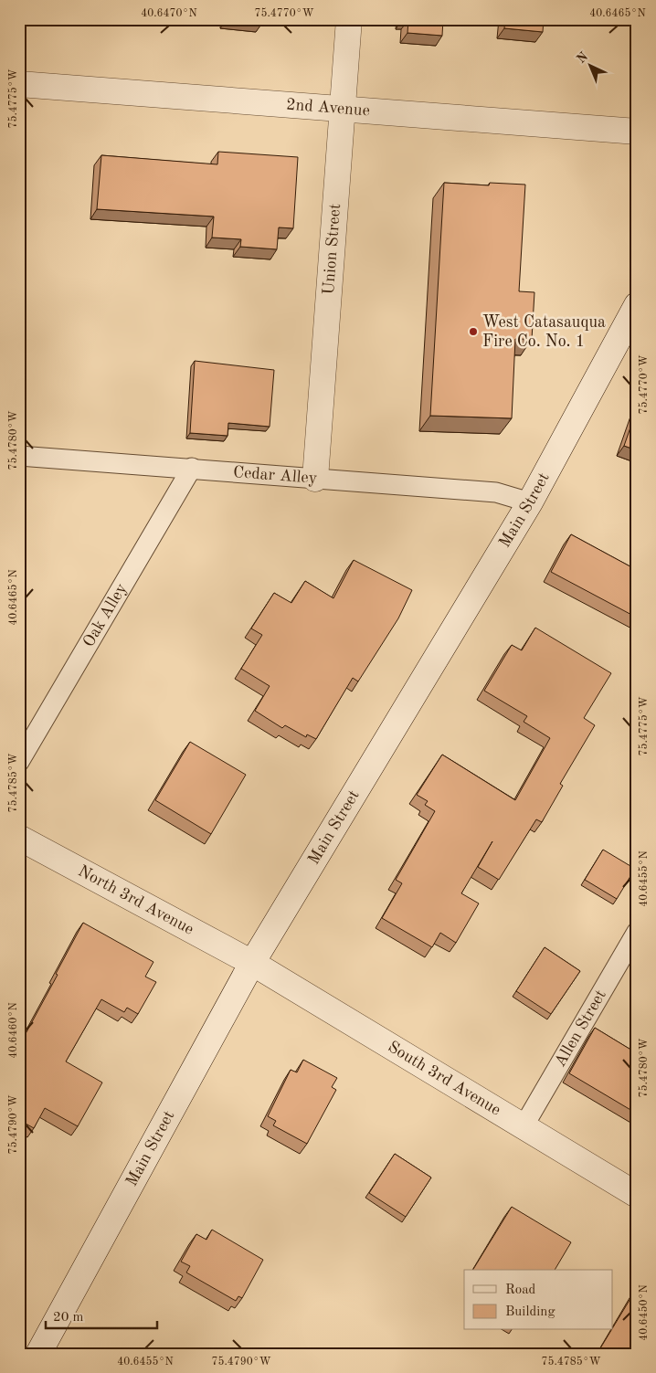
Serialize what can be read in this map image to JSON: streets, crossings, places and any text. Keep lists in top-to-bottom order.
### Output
{
  "streets": {
    "street": [
      "2nd Avenue",
      "Union Street",
      "Main Street",
      "North 3rd Avenue",
      "South 3rd Avenue"
    ],
    "lane": ["Cedar Alley", "Oak Alley", "Allen Street"]
  },
  "crossings": [
    ["2nd Avenue", "Union Street"],
    ["Union Street", "Cedar Alley"],
    ["Cedar Alley", "Main Street"],
    ["Cedar Alley", "Oak Alley"],
    ["Main Street", "North 3rd Avenue"],
    ["Main Street", "South 3rd Avenue"],
    ["North 3rd Avenue", "South 3rd Avenue"],
    ["Allen Street", "South 3rd Avenue"]
  ],
  "places": ["West Catasauqua Fire Co. No. 1"],
  "legend": ["Road", "Building"],
  "scale_bar": "20 m",
  "north": "top left",
  "coordinates": [
    "40.6470°N",
    "75.4770°W",
    "40.6465°N",
    "75.4775°W",
    "75.4780°W",
    "75.4785°W",
    "40.6455°N",
    "40.6460°N",
    "75.4790°W",
    "40.6450°N"
  ]
}
